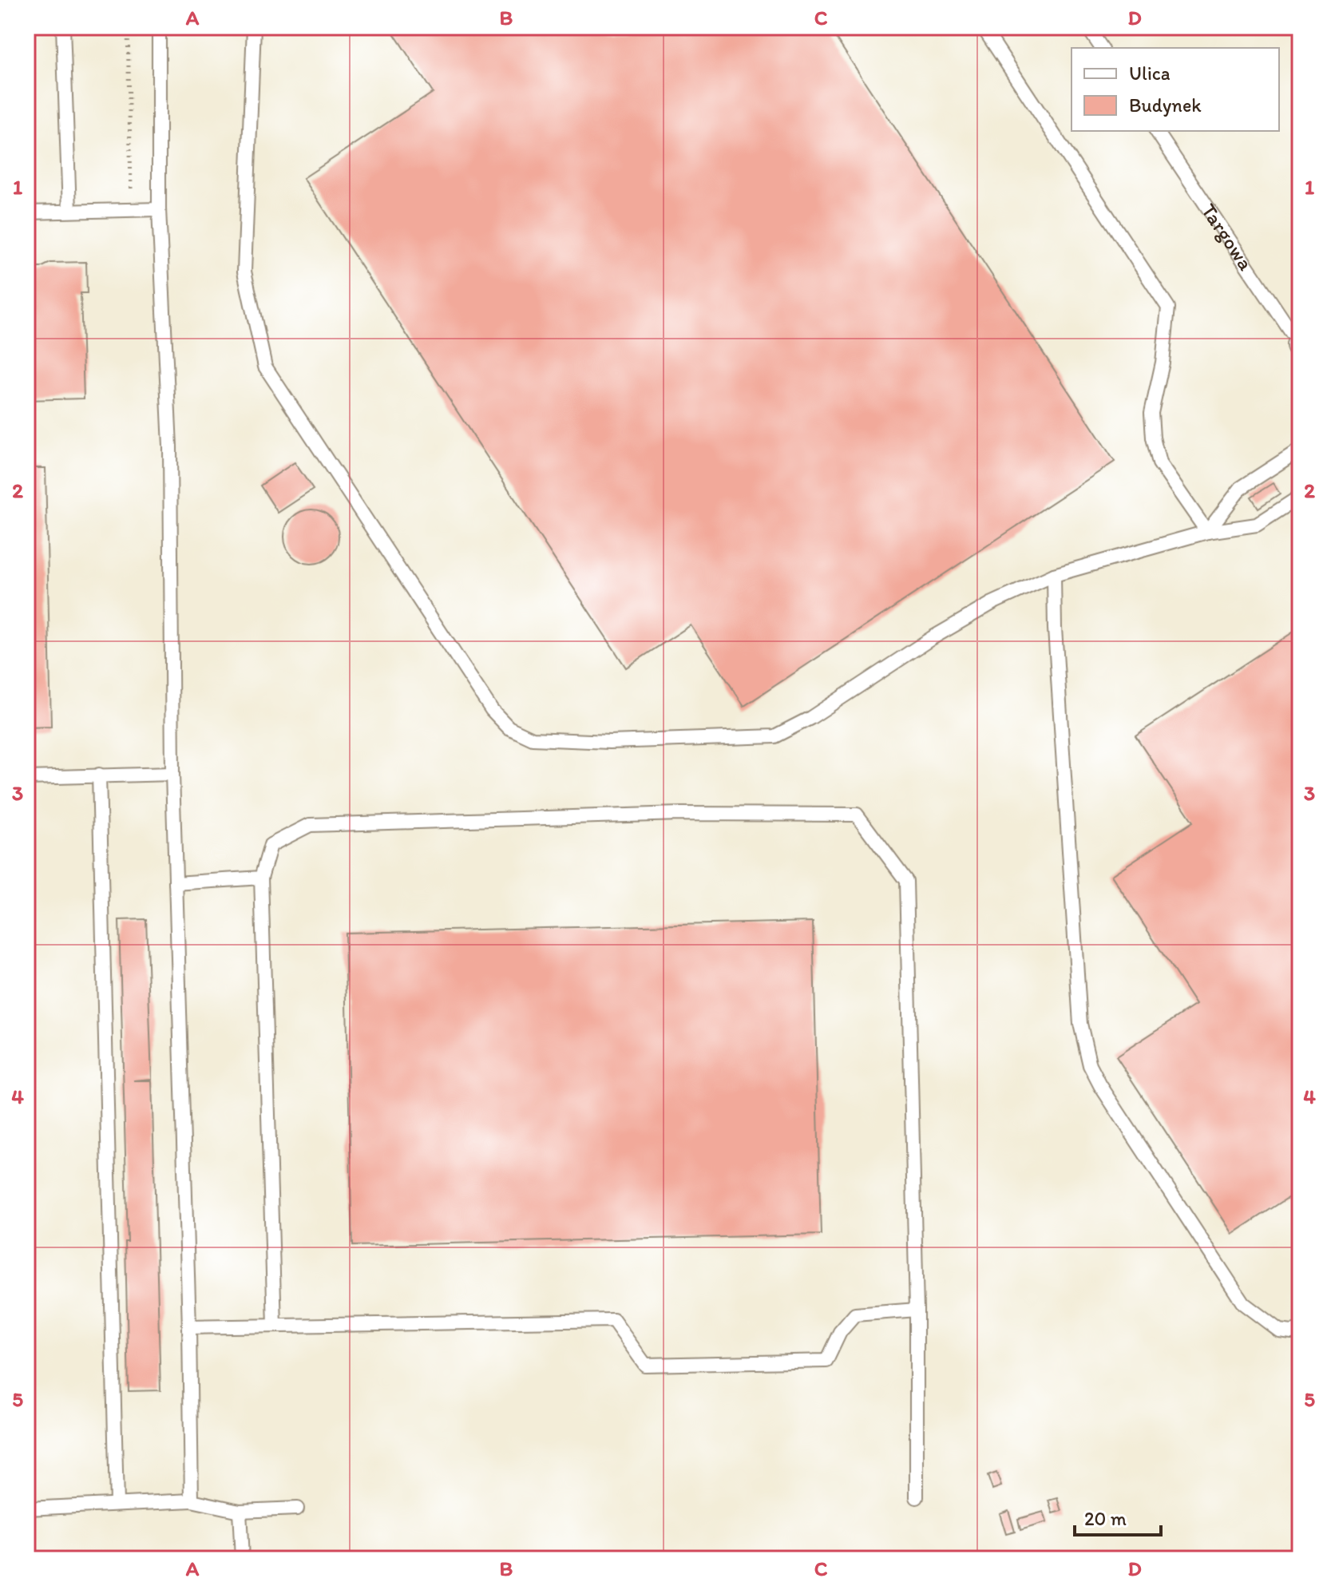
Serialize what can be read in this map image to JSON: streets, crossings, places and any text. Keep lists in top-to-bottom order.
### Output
{
  "streets": {
    "lane": ["Targowa"]
  },
  "legend": ["Ulica", "Budynek"],
  "scale_bar": "20 m",
  "grid": {
    "columns": [
      "A",
      "B",
      "C",
      "D"
    ],
    "rows": [
      "1",
      "2",
      "3",
      "4",
      "5"
    ]
  }
}
